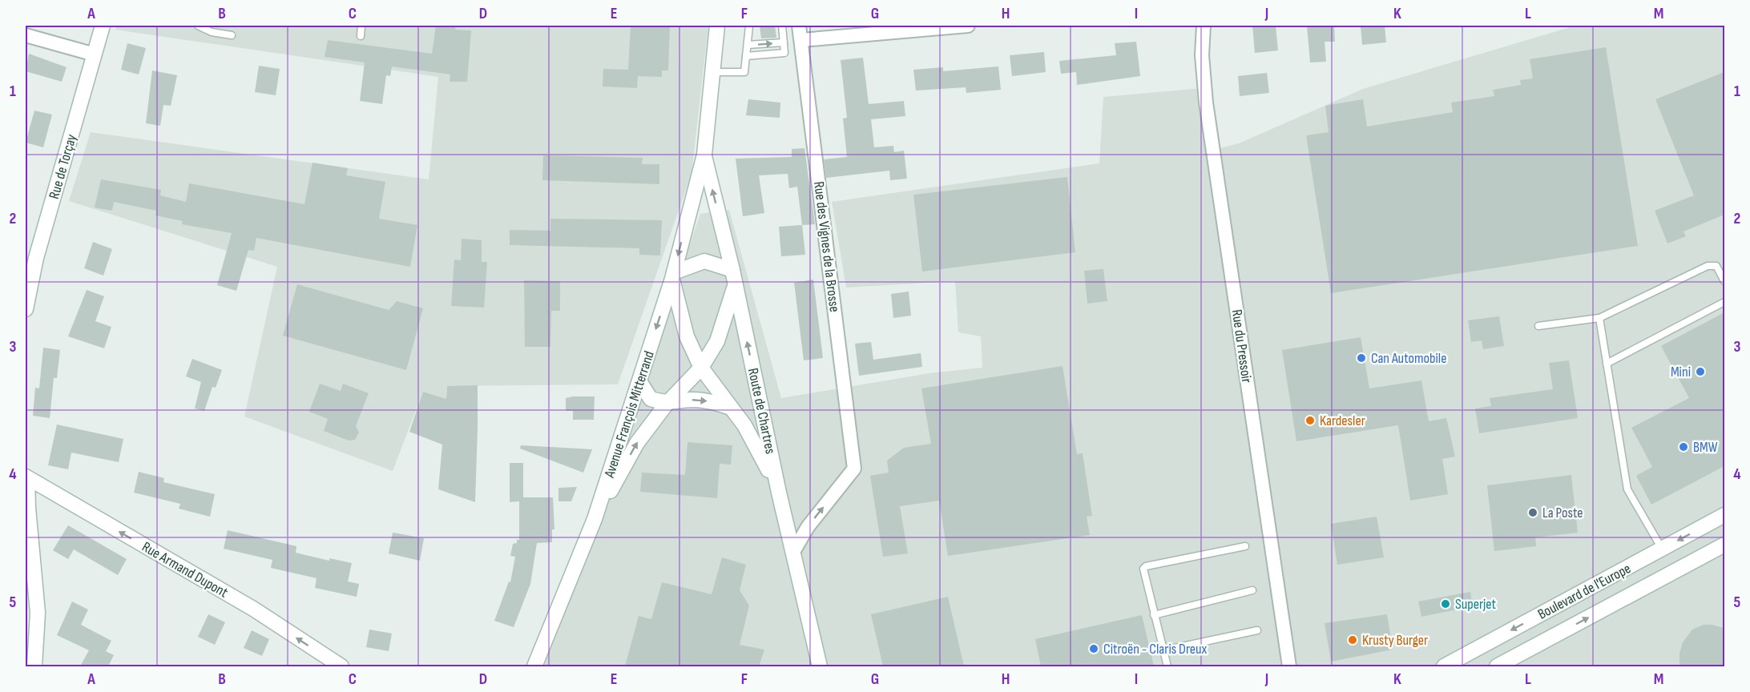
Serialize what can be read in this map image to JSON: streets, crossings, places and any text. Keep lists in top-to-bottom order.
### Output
{
  "streets": {
    "main road": [
      "Rue de Torçay",
      "Route de Chartres",
      "Avenue François Mitterrand",
      "Rue Armand Dupont",
      "Boulevard de l'Europe"
    ],
    "street": ["Rue des Vignes de la Brosse", "Rue du Pressoir"]
  },
  "crossings": [
    ["Rue des Vignes de la Brosse", "Route de Chartres"],
    ["Route de Chartres", "Avenue François Mitterrand"]
  ],
  "one_way": ["Rue des Vignes de la Brosse", "Rue Armand Dupont"],
  "places": [
    "Can Automobile",
    "Mini",
    "Kardesler",
    "BMW",
    "La Poste",
    "Superjet",
    "Krusty Burger",
    "Citroën - Claris Dreux"
  ],
  "grid": {
    "columns": [
      "A",
      "B",
      "C",
      "D",
      "E",
      "F",
      "G",
      "H",
      "I",
      "J",
      "K",
      "L",
      "M"
    ],
    "rows": [
      "1",
      "2",
      "3",
      "4",
      "5"
    ]
  }
}
